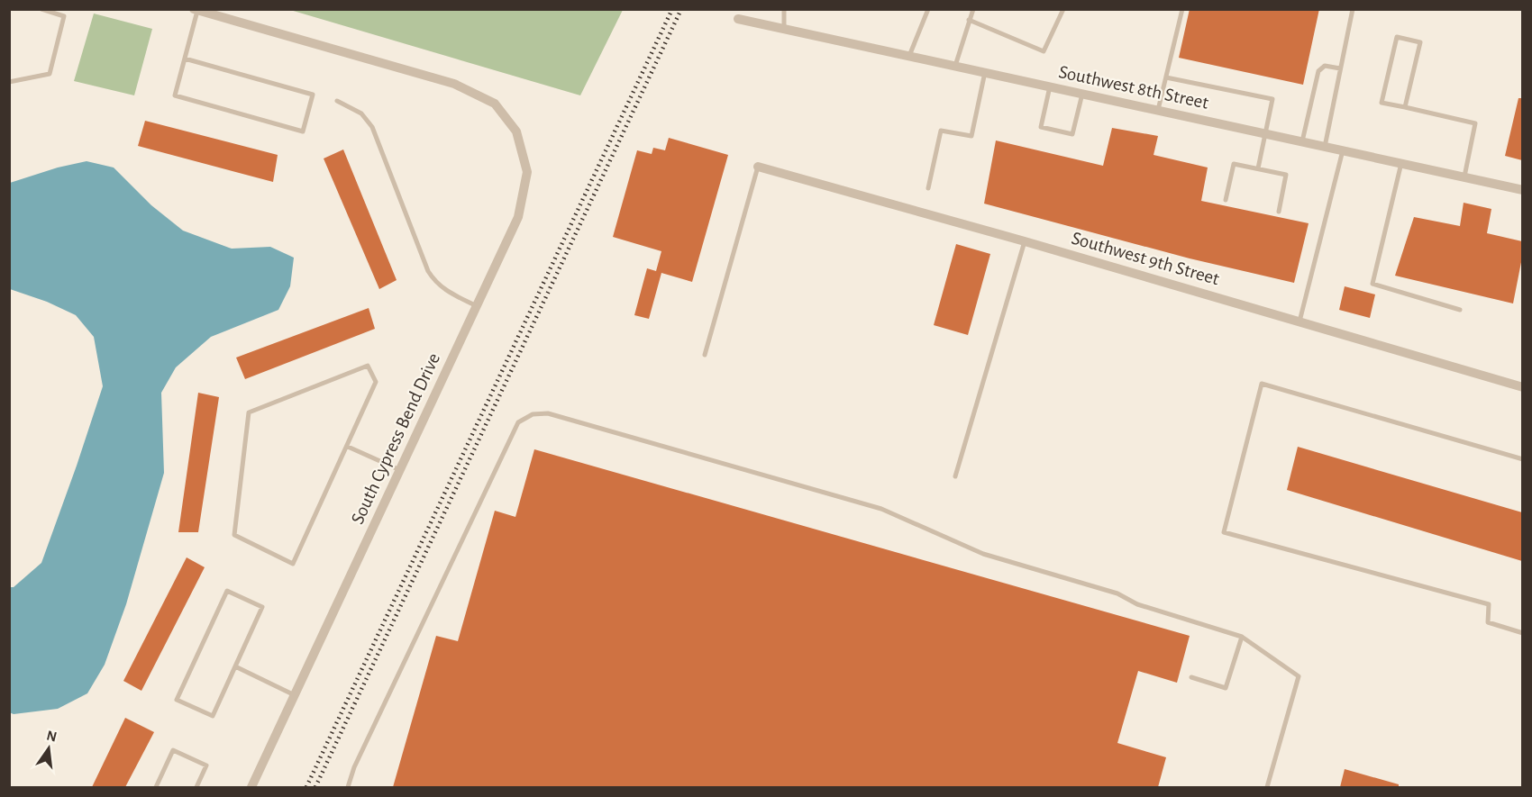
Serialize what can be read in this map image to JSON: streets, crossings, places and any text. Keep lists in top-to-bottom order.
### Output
{
  "streets": {
    "street": ["Southwest 8th Street", "Southwest 9th Street", "South Cypress Bend Drive"]
  },
  "north": "top"
}
